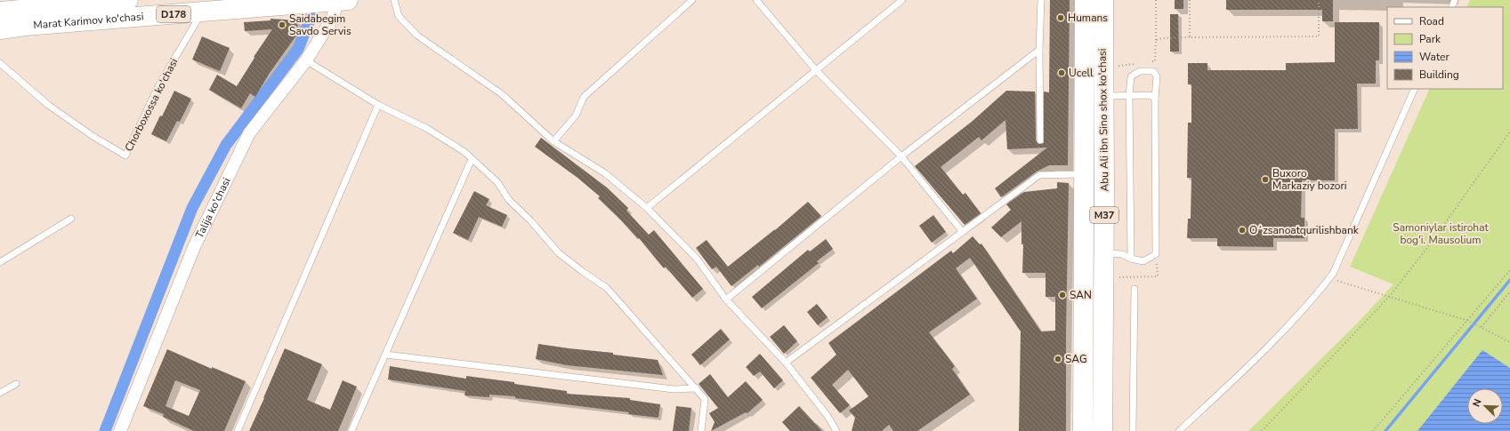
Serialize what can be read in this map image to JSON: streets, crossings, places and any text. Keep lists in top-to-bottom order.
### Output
{
  "streets": {
    "main road": [
      "D178",
      "Marat Karimov ko'chasi",
      "Abu Ali ibn Sino shox ko'chasi",
      "M37"
    ],
    "street": ["Talija ko'chasi"],
    "lane": ["Chorboxossa ko'chasi"]
  },
  "crossings": [
    ["Marat Karimov ko'chasi", "Chorboxossa ko'chasi"],
    ["Marat Karimov ko'chasi", "Talija ko'chasi"]
  ],
  "parks": ["Samoniylar istirohat bog'i. Mausolium"],
  "places": [
    "Humans",
    "Saidabegim Savdo Servis",
    "Ucell",
    "Buxoro Markaziy bozori",
    "Oʻzsanoatqurilishbank",
    "SAN",
    "SAG"
  ],
  "legend": [
    "Road",
    "Park",
    "Water",
    "Building"
  ],
  "north": "top left"
}
